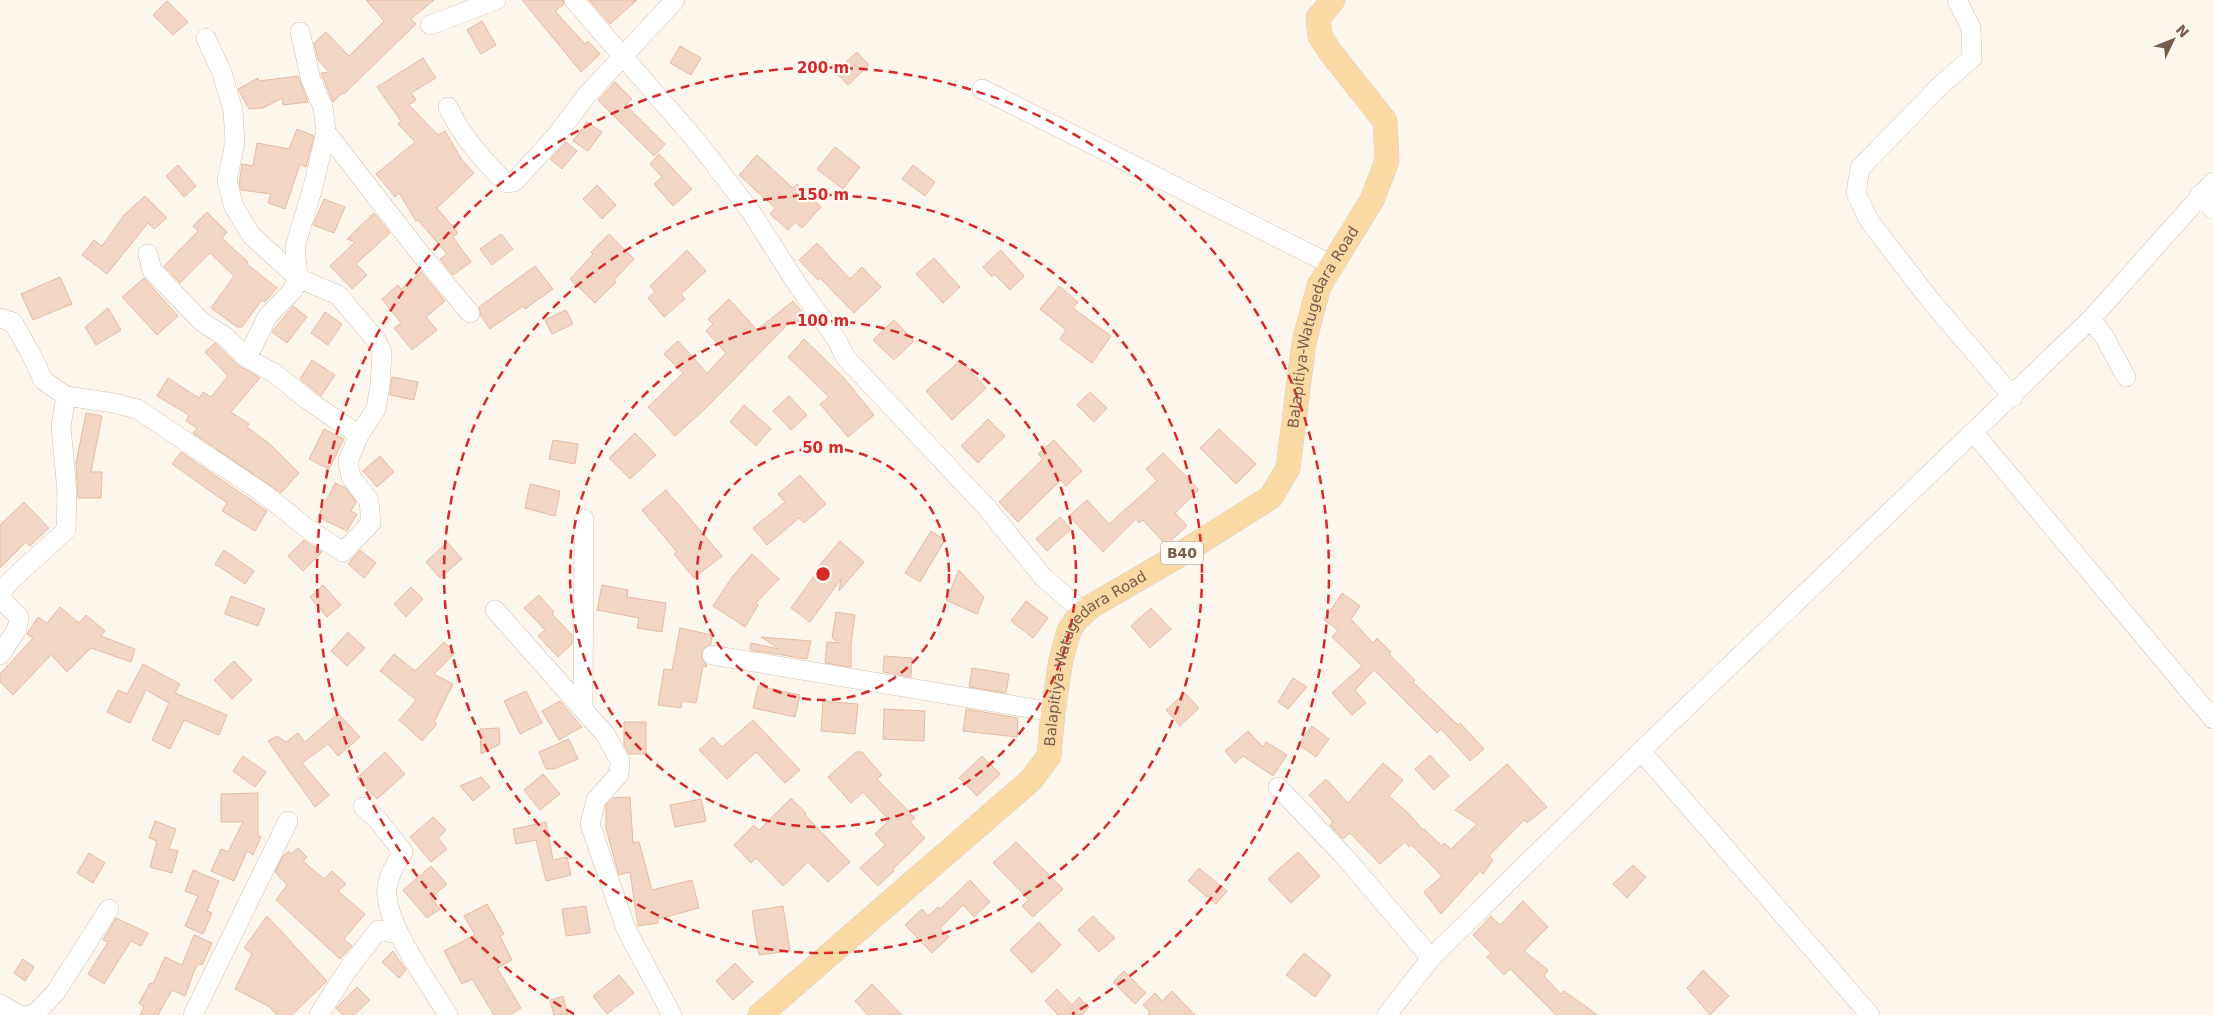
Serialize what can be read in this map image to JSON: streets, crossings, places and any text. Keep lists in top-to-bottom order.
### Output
{
  "streets": {
    "main road": ["Balapitiya-Watugedara Road", "B40"]
  },
  "north": "top right",
  "rings": [
    "200 m",
    "150 m",
    "100 m",
    "50 m"
  ]
}
